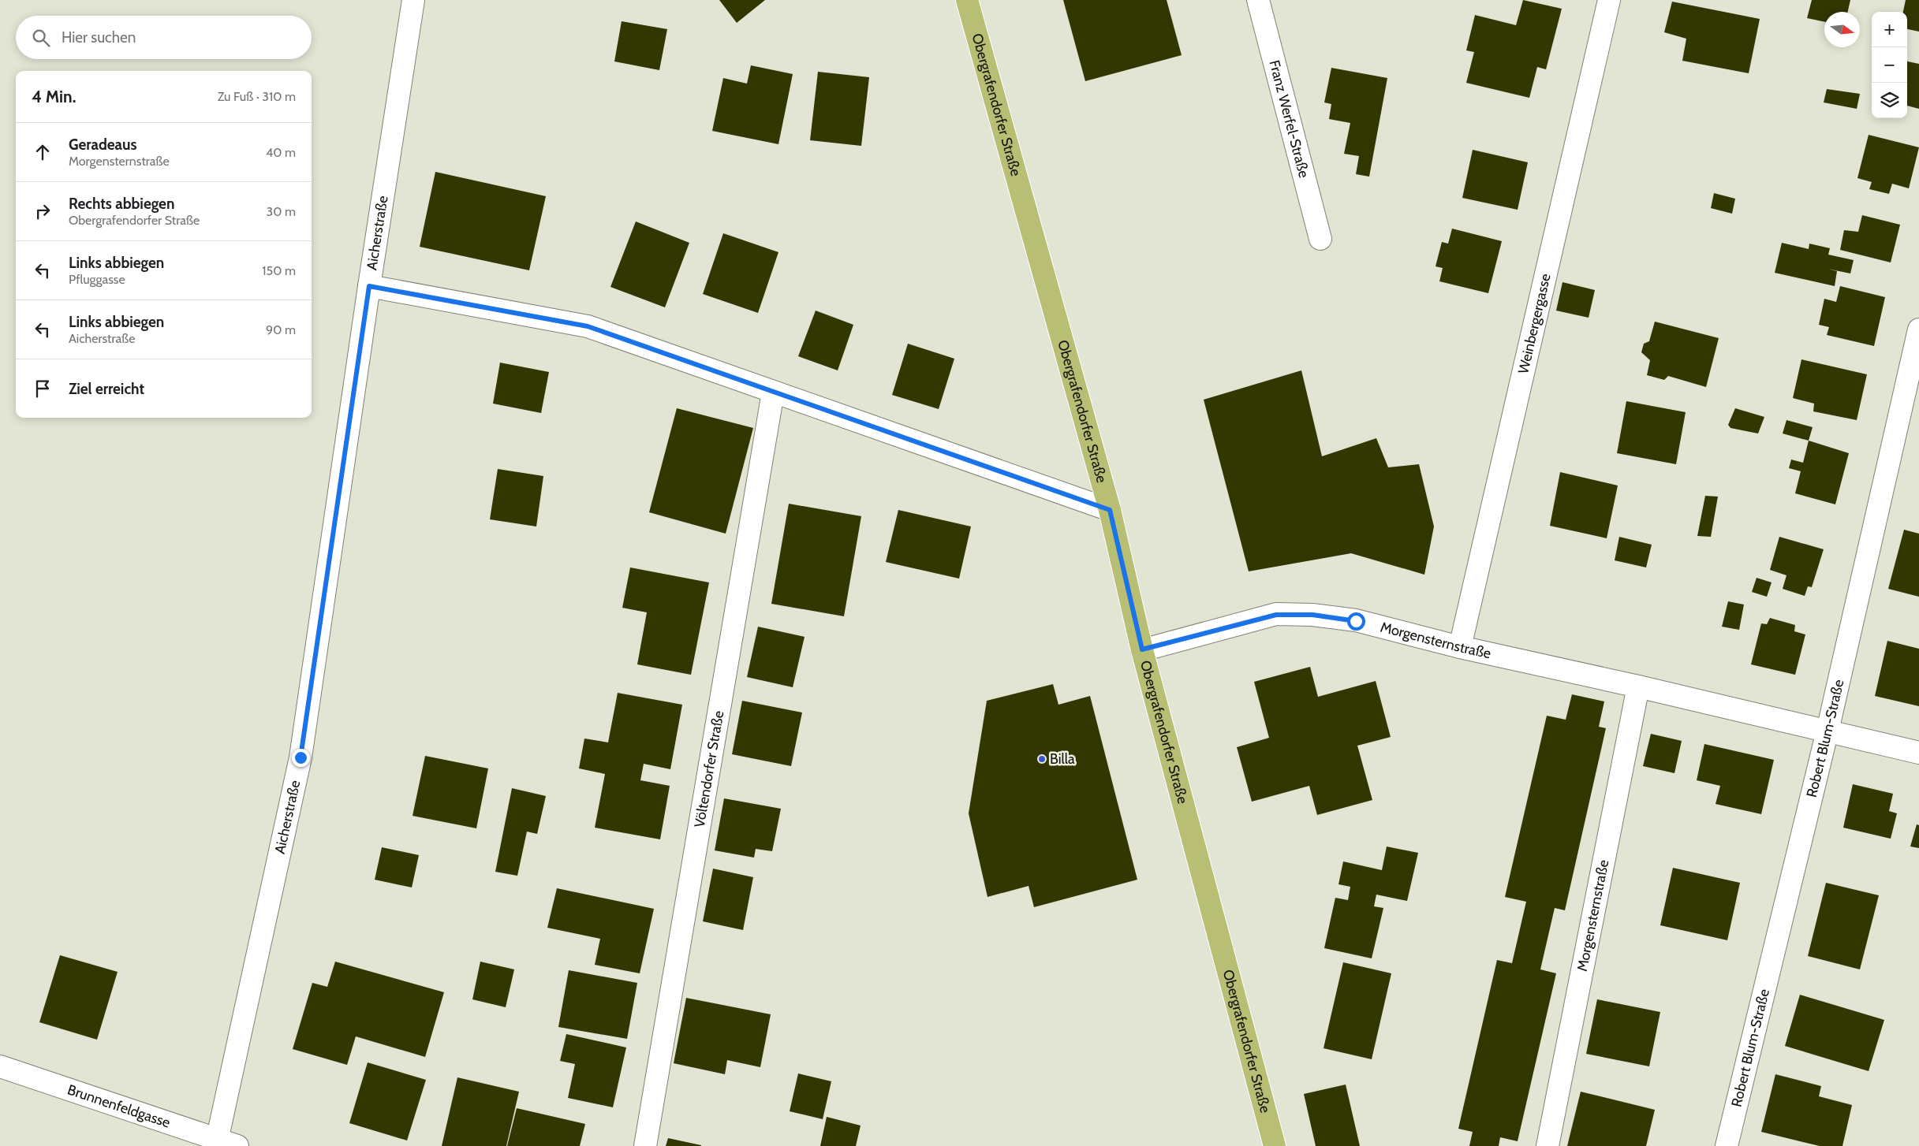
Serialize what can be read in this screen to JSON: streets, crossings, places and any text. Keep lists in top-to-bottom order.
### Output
{
  "streets": {
    "main road": ["Obergrafendorfer Straße"],
    "street": [
      "Franz Werfel-Straße",
      "Aicherstraße",
      "Weinbergergasse",
      "Morgensternstraße",
      "Robert Blum-Straße",
      "Völtendorfer Straße",
      "Brunnenfeldgasse"
    ]
  },
  "crossings": [
    ["Obergrafendorfer Straße", "Morgensternstraße"],
    ["Aicherstraße", "Brunnenfeldgasse"],
    ["Weinbergergasse", "Morgensternstraße"],
    ["Morgensternstraße", "Robert Blum-Straße"]
  ],
  "places": ["Billa"],
  "north": "right",
  "page": {
    "map_buttons": ["+", "−"],
    "search": "Hier suchen",
    "heading": ["4 Min.", "Zu Fuß · 310 m"],
    "list": [
      ["Geradeaus", "Morgensternstraße", "40 m"],
      ["Rechts abbiegen", "Obergrafendorfer Straße", "30 m"],
      ["Links abbiegen", "Pfluggasse", "150 m"],
      ["Links abbiegen", "Aicherstraße", "90 m"],
      "Ziel erreicht"
    ]
  }
}
